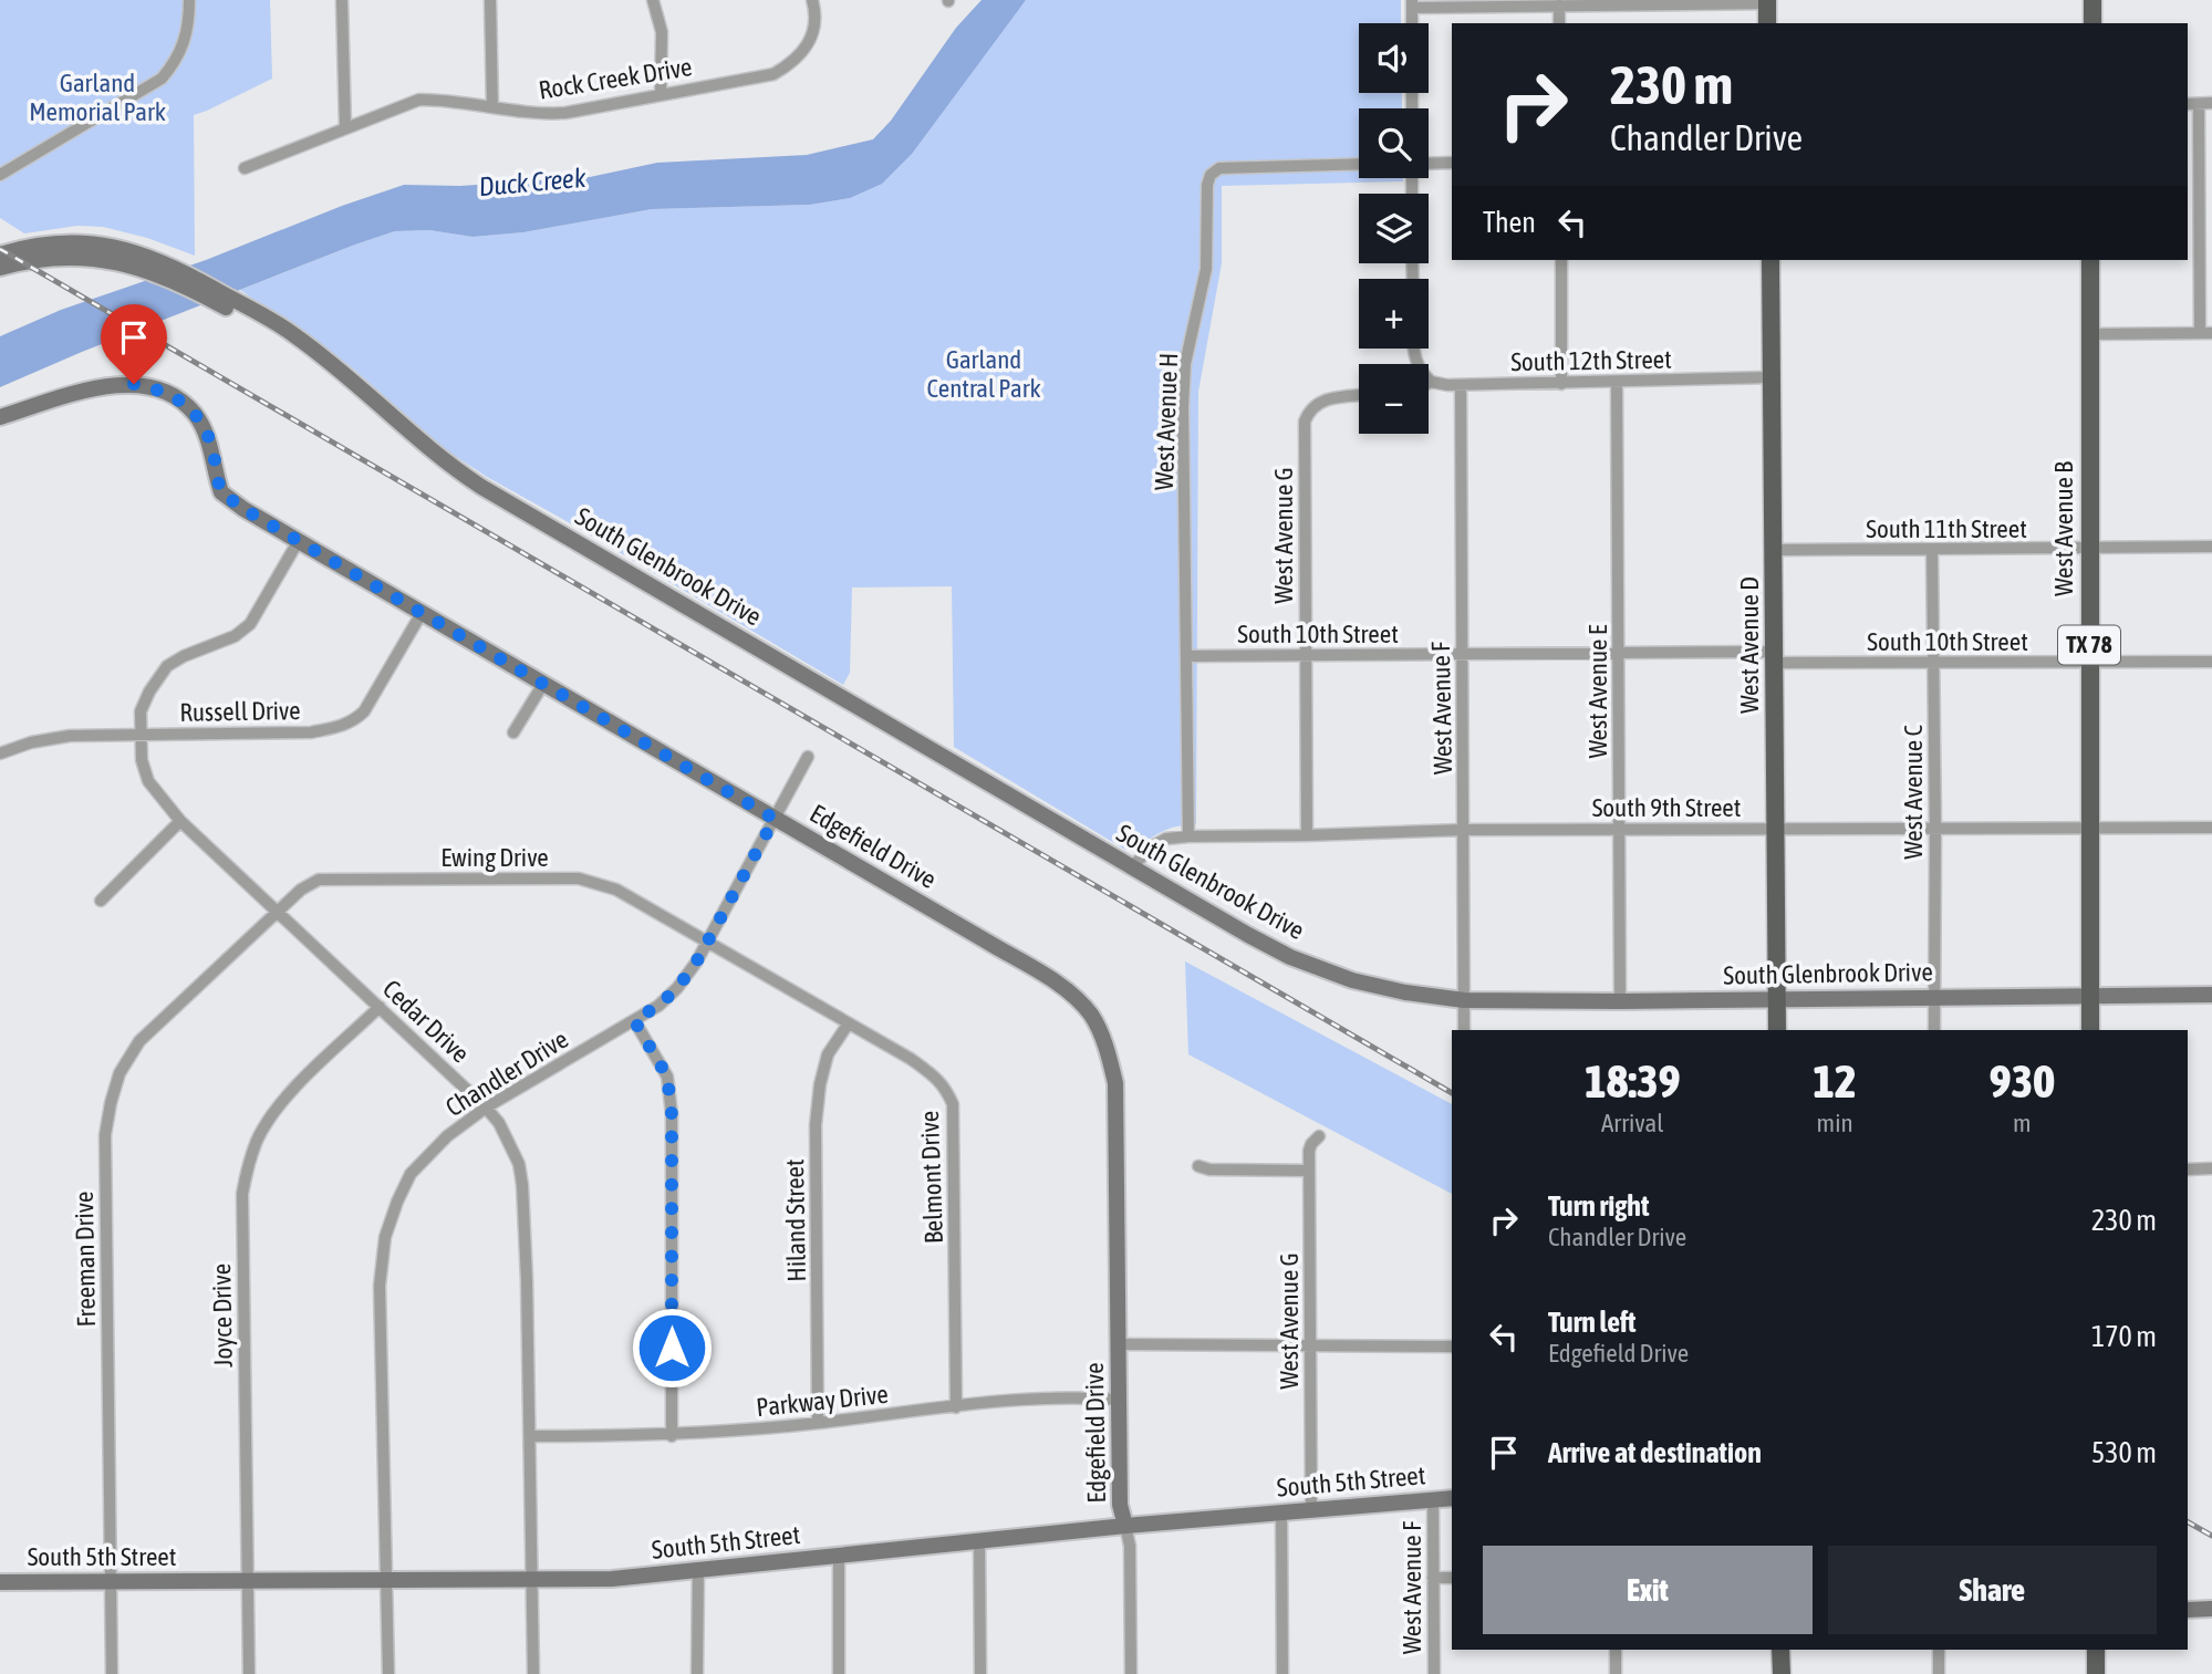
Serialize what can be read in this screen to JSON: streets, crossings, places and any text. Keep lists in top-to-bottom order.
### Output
{
  "streets": {
    "main road": ["West Avenue B", "West Avenue D", "TX 78"],
    "street": [
      "Rock Creek Drive",
      "South 12th Street",
      "West Avenue H",
      "South 11th Street",
      "West Avenue G",
      "South Glenbrook Drive",
      "South 10th Street",
      "West Avenue E",
      "West Avenue F",
      "Russell Drive",
      "West Avenue C",
      "South 9th Street",
      "Edgefield Drive",
      "Ewing Drive",
      "Cedar Drive",
      "Chandler Drive",
      "Belmont Drive",
      "Hiland Street",
      "Freeman Drive",
      "Joyce Drive",
      "Parkway Drive",
      "South 5th Street"
    ]
  },
  "crossings": [
    ["South 12th Street", "West Avenue D"],
    ["South 12th Street", "West Avenue E"],
    ["South 12th Street", "West Avenue F"],
    ["West Avenue H", "South 10th Street"],
    ["West Avenue H", "South 9th Street"],
    ["South 11th Street", "West Avenue B"],
    ["South 11th Street", "West Avenue D"],
    ["South 11th Street", "West Avenue C"],
    ["West Avenue B", "South Glenbrook Drive"],
    ["West Avenue B", "South 10th Street"],
    ["West Avenue B", "South 9th Street"],
    ["West Avenue G", "South 10th Street"],
    ["West Avenue G", "South 9th Street"],
    ["West Avenue G", "South 5th Street"],
    ["South Glenbrook Drive", "West Avenue D"],
    ["South Glenbrook Drive", "West Avenue E"],
    ["South Glenbrook Drive", "West Avenue F"],
    ["South Glenbrook Drive", "West Avenue C"],
    ["South Glenbrook Drive", "South 9th Street"],
    ["South 10th Street", "West Avenue D"],
    ["South 10th Street", "West Avenue E"],
    ["South 10th Street", "West Avenue F"],
    ["South 10th Street", "West Avenue C"],
    ["West Avenue D", "South 9th Street"],
    ["West Avenue E", "South 9th Street"],
    ["West Avenue F", "South 9th Street"],
    ["West Avenue F", "South 5th Street"],
    ["Russell Drive", "Edgefield Drive"],
    ["Russell Drive", "Cedar Drive"],
    ["West Avenue C", "South 9th Street"],
    ["Edgefield Drive", "Cedar Drive"],
    ["Edgefield Drive", "Chandler Drive"],
    ["Edgefield Drive", "Parkway Drive"],
    ["Edgefield Drive", "South 5th Street"],
    ["Ewing Drive", "Cedar Drive"],
    ["Ewing Drive", "Chandler Drive"],
    ["Ewing Drive", "Belmont Drive"],
    ["Ewing Drive", "Freeman Drive"],
    ["Cedar Drive", "Chandler Drive"],
    ["Cedar Drive", "Freeman Drive"],
    ["Cedar Drive", "Joyce Drive"],
    ["Cedar Drive", "Parkway Drive"],
    ["Cedar Drive", "South 5th Street"],
    ["Chandler Drive", "Belmont Drive"],
    ["Chandler Drive", "South 5th Street"],
    ["Belmont Drive", "Hiland Street"],
    ["Belmont Drive", "Parkway Drive"],
    ["Hiland Street", "Parkway Drive"],
    ["Freeman Drive", "South 5th Street"],
    ["Joyce Drive", "South 5th Street"]
  ],
  "water": ["Duck Creek"],
  "parks": ["Garland Memorial Park", "Garland Central Park"],
  "page": {
    "map_buttons": ["+", "−"],
    "turn": ["230 m", "Chandler Drive"],
    "then": "Then",
    "eta": [
      "18:39",
      "Arrival",
      "12",
      "min",
      "930",
      "m"
    ],
    "list": [
      {
        "name": "Turn right",
        "note": "Chandler Drive",
        "value": "230 m"
      },
      {
        "name": "Turn left",
        "note": "Edgefield Drive",
        "value": "170 m"
      },
      {
        "name": "Arrive at destination",
        "value": "530 m"
      }
    ],
    "buttons": ["Exit", "Share"]
  }
}
